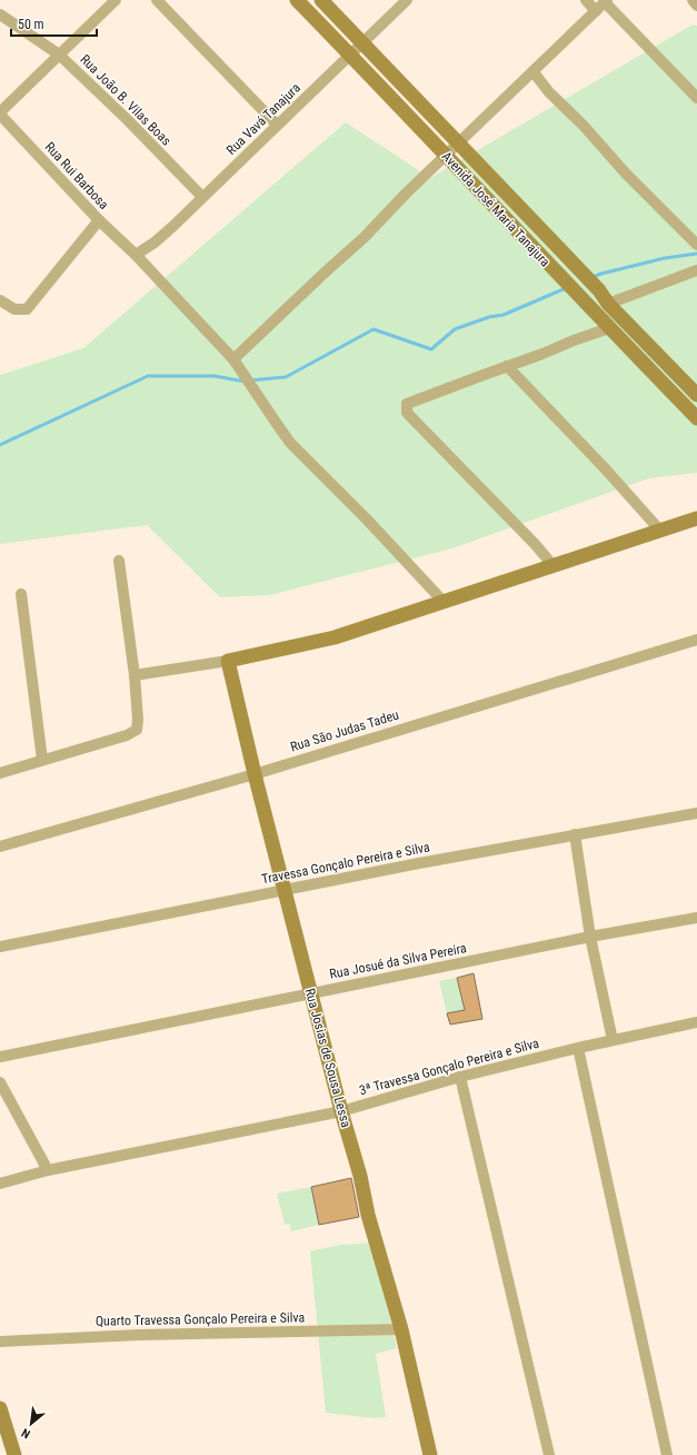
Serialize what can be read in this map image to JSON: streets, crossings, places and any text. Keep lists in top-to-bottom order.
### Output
{
  "streets": {
    "street": [
      "Rua João B. Vilas Boas",
      "Rua Vavá Tanajura",
      "Rua Rui Barbosa",
      "Avenida José Maria Tanajura",
      "Rua São Judas Tadeu",
      "Travessa Gonçalo Pereira e Silva",
      "Rua Josué da Silva Pereira",
      "Rua Josias de Sousa Lessa",
      "3ª Travessa Gonçalo Pereira e Silva",
      "Quarto Travessa Gonçalo Pereira e Silva"
    ]
  },
  "crossings": [
    ["Rua João B. Vilas Boas", "Rua Vavá Tanajura"],
    ["Rua Vavá Tanajura", "Rua Rui Barbosa"],
    ["Rua Vavá Tanajura", "Avenida José Maria Tanajura"],
    ["Rua São Judas Tadeu", "Rua Josias de Sousa Lessa"],
    ["Travessa Gonçalo Pereira e Silva", "Rua Josias de Sousa Lessa"],
    ["Rua Josué da Silva Pereira", "Rua Josias de Sousa Lessa"],
    ["Rua Josias de Sousa Lessa", "3ª Travessa Gonçalo Pereira e Silva"],
    ["Rua Josias de Sousa Lessa", "Quarto Travessa Gonçalo Pereira e Silva"]
  ],
  "scale_bar": "50 m",
  "north": "bottom left"
}
